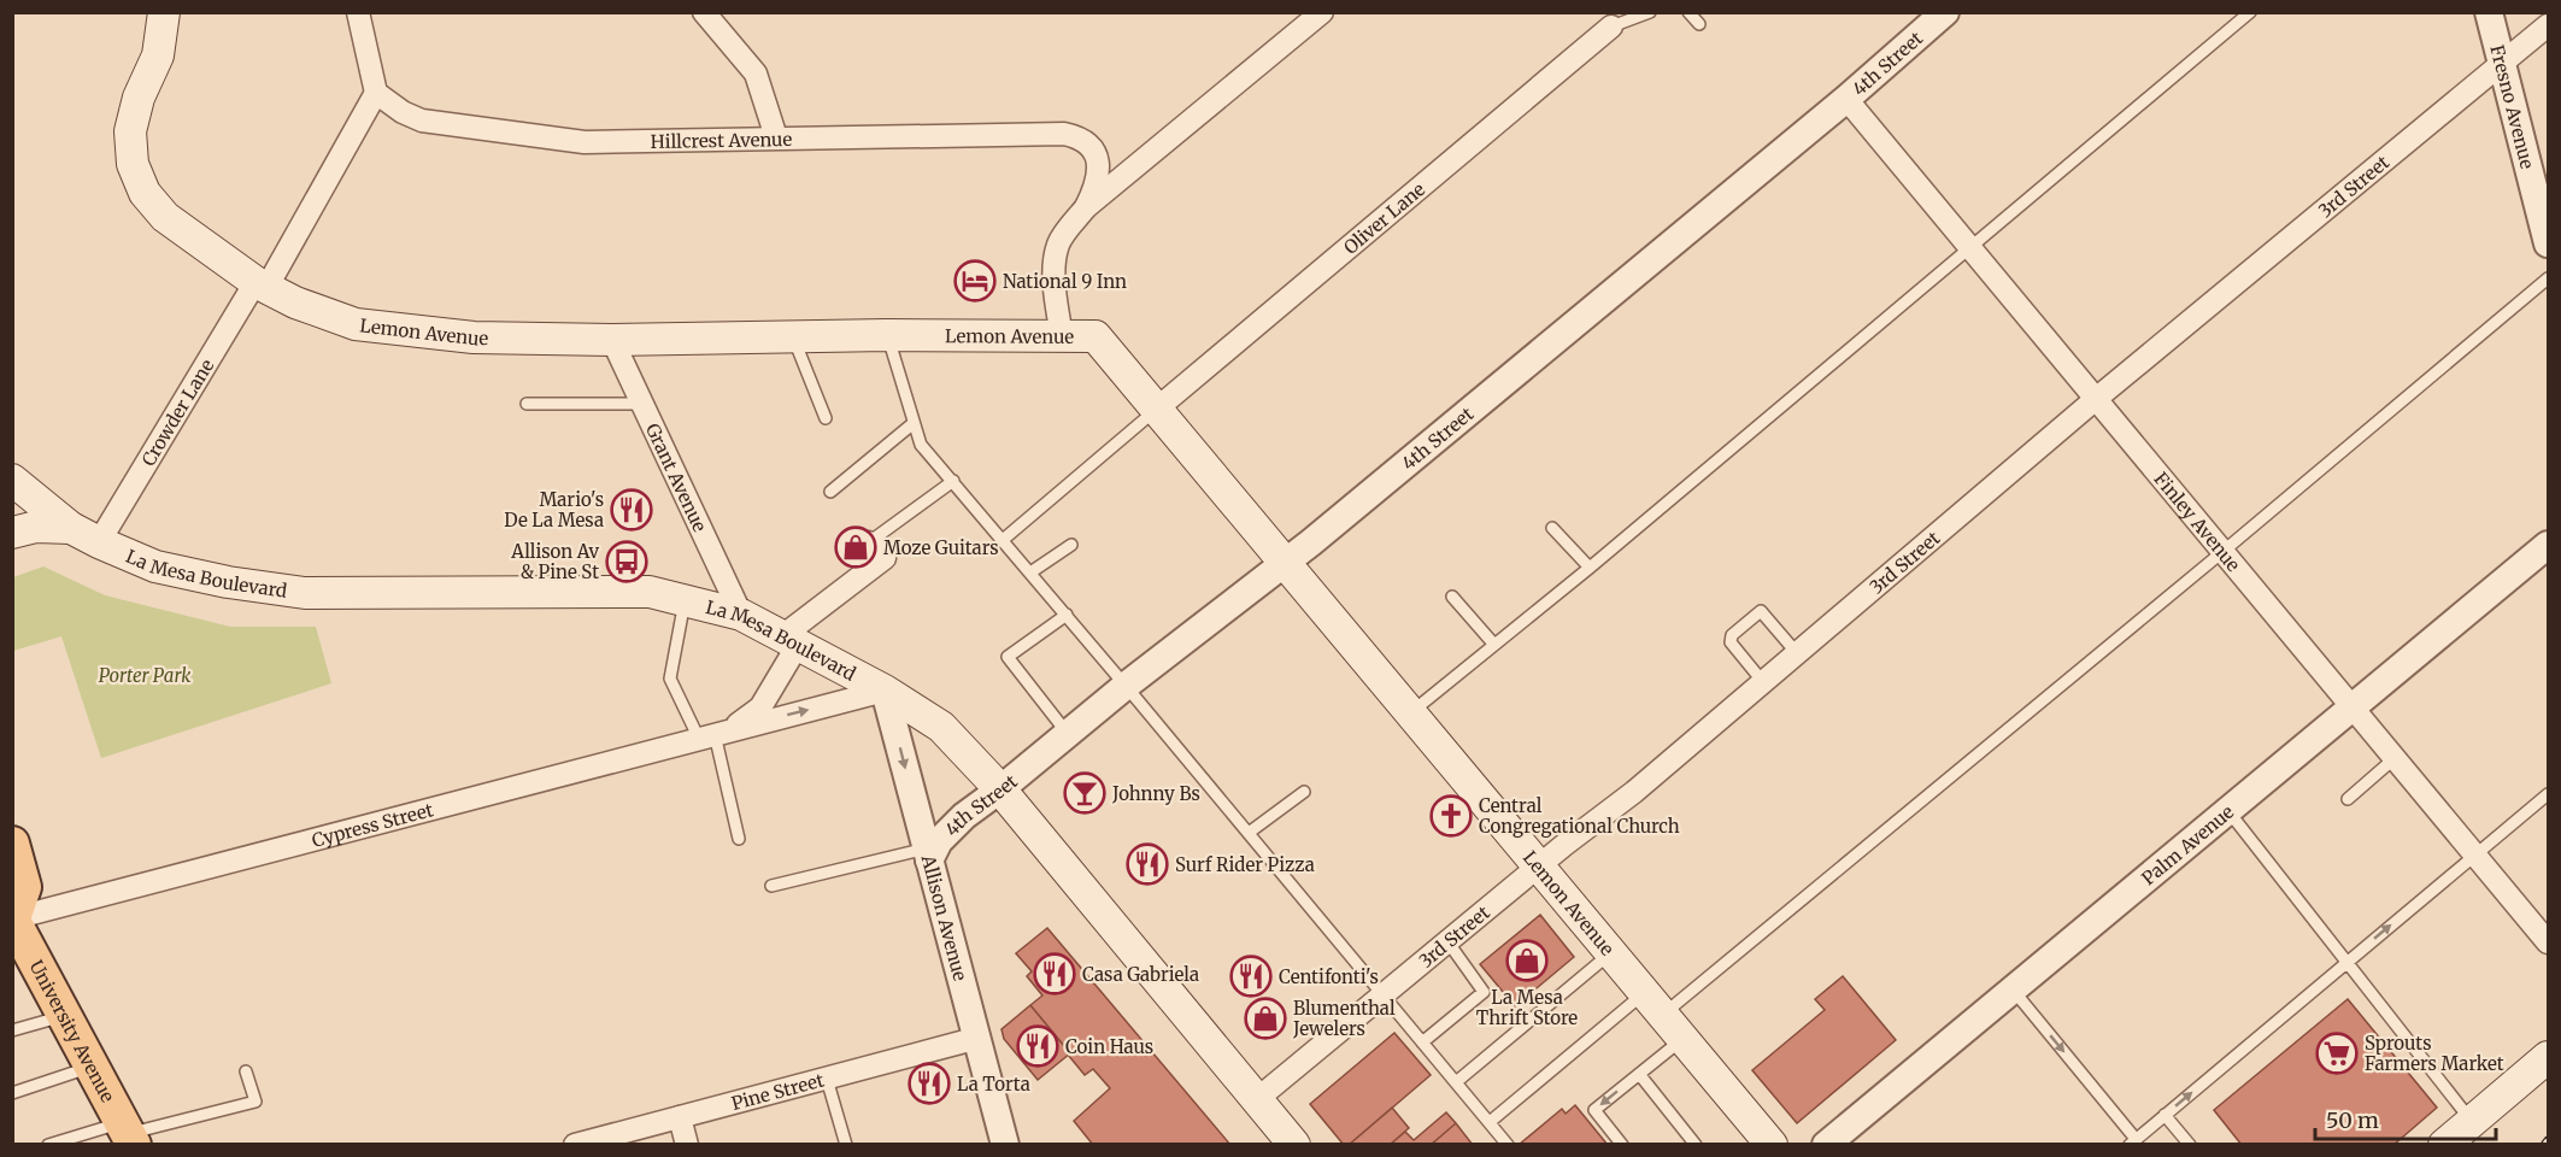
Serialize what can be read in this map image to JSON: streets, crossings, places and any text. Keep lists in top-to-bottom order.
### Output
{
  "streets": {
    "main road": ["Lemon Avenue", "La Mesa Boulevard", "University Avenue"],
    "street": [
      "4th Street",
      "Fresno Avenue",
      "Hillcrest Avenue",
      "3rd Street",
      "Oliver Lane",
      "Crowder Lane",
      "Grant Avenue",
      "Finley Avenue",
      "Cypress Street",
      "Palm Avenue",
      "Allison Avenue",
      "Pine Street"
    ]
  },
  "crossings": [
    ["4th Street", "Lemon Avenue"],
    ["4th Street", "Finley Avenue"],
    ["4th Street", "La Mesa Boulevard"],
    ["4th Street", "Allison Avenue"],
    ["Fresno Avenue", "3rd Street"],
    ["Hillcrest Avenue", "Lemon Avenue"],
    ["Hillcrest Avenue", "Crowder Lane"],
    ["3rd Street", "Lemon Avenue"],
    ["3rd Street", "Finley Avenue"],
    ["3rd Street", "La Mesa Boulevard"],
    ["Oliver Lane", "Lemon Avenue"],
    ["Lemon Avenue", "Crowder Lane"],
    ["Lemon Avenue", "Grant Avenue"],
    ["Crowder Lane", "La Mesa Boulevard"],
    ["Grant Avenue", "La Mesa Boulevard"],
    ["Finley Avenue", "Palm Avenue"],
    ["La Mesa Boulevard", "Cypress Street"],
    ["La Mesa Boulevard", "Allison Avenue"],
    ["Cypress Street", "Allison Avenue"],
    ["Cypress Street", "University Avenue"],
    ["Allison Avenue", "Pine Street"]
  ],
  "one_way": ["Allison Avenue"],
  "parks": ["Porter Park"],
  "places": {
    "hotel": ["National 9 Inn"],
    "restaurant": [
      "Mario's De La Mesa",
      "Surf Rider Pizza",
      "Casa Gabriela",
      "Centifonti's",
      "Coin Haus",
      "La Torta"
    ],
    "shop": ["Moze Guitars", "La Mesa Thrift Store", "Blumenthal Jewelers"],
    "bus stop": ["Allison Av & Pine St"],
    "bar": ["Johnny Bs"],
    "church": ["Central Congregational Church"],
    "supermarket": ["Sprouts Farmers Market"]
  },
  "scale_bar": "50 m"
}
